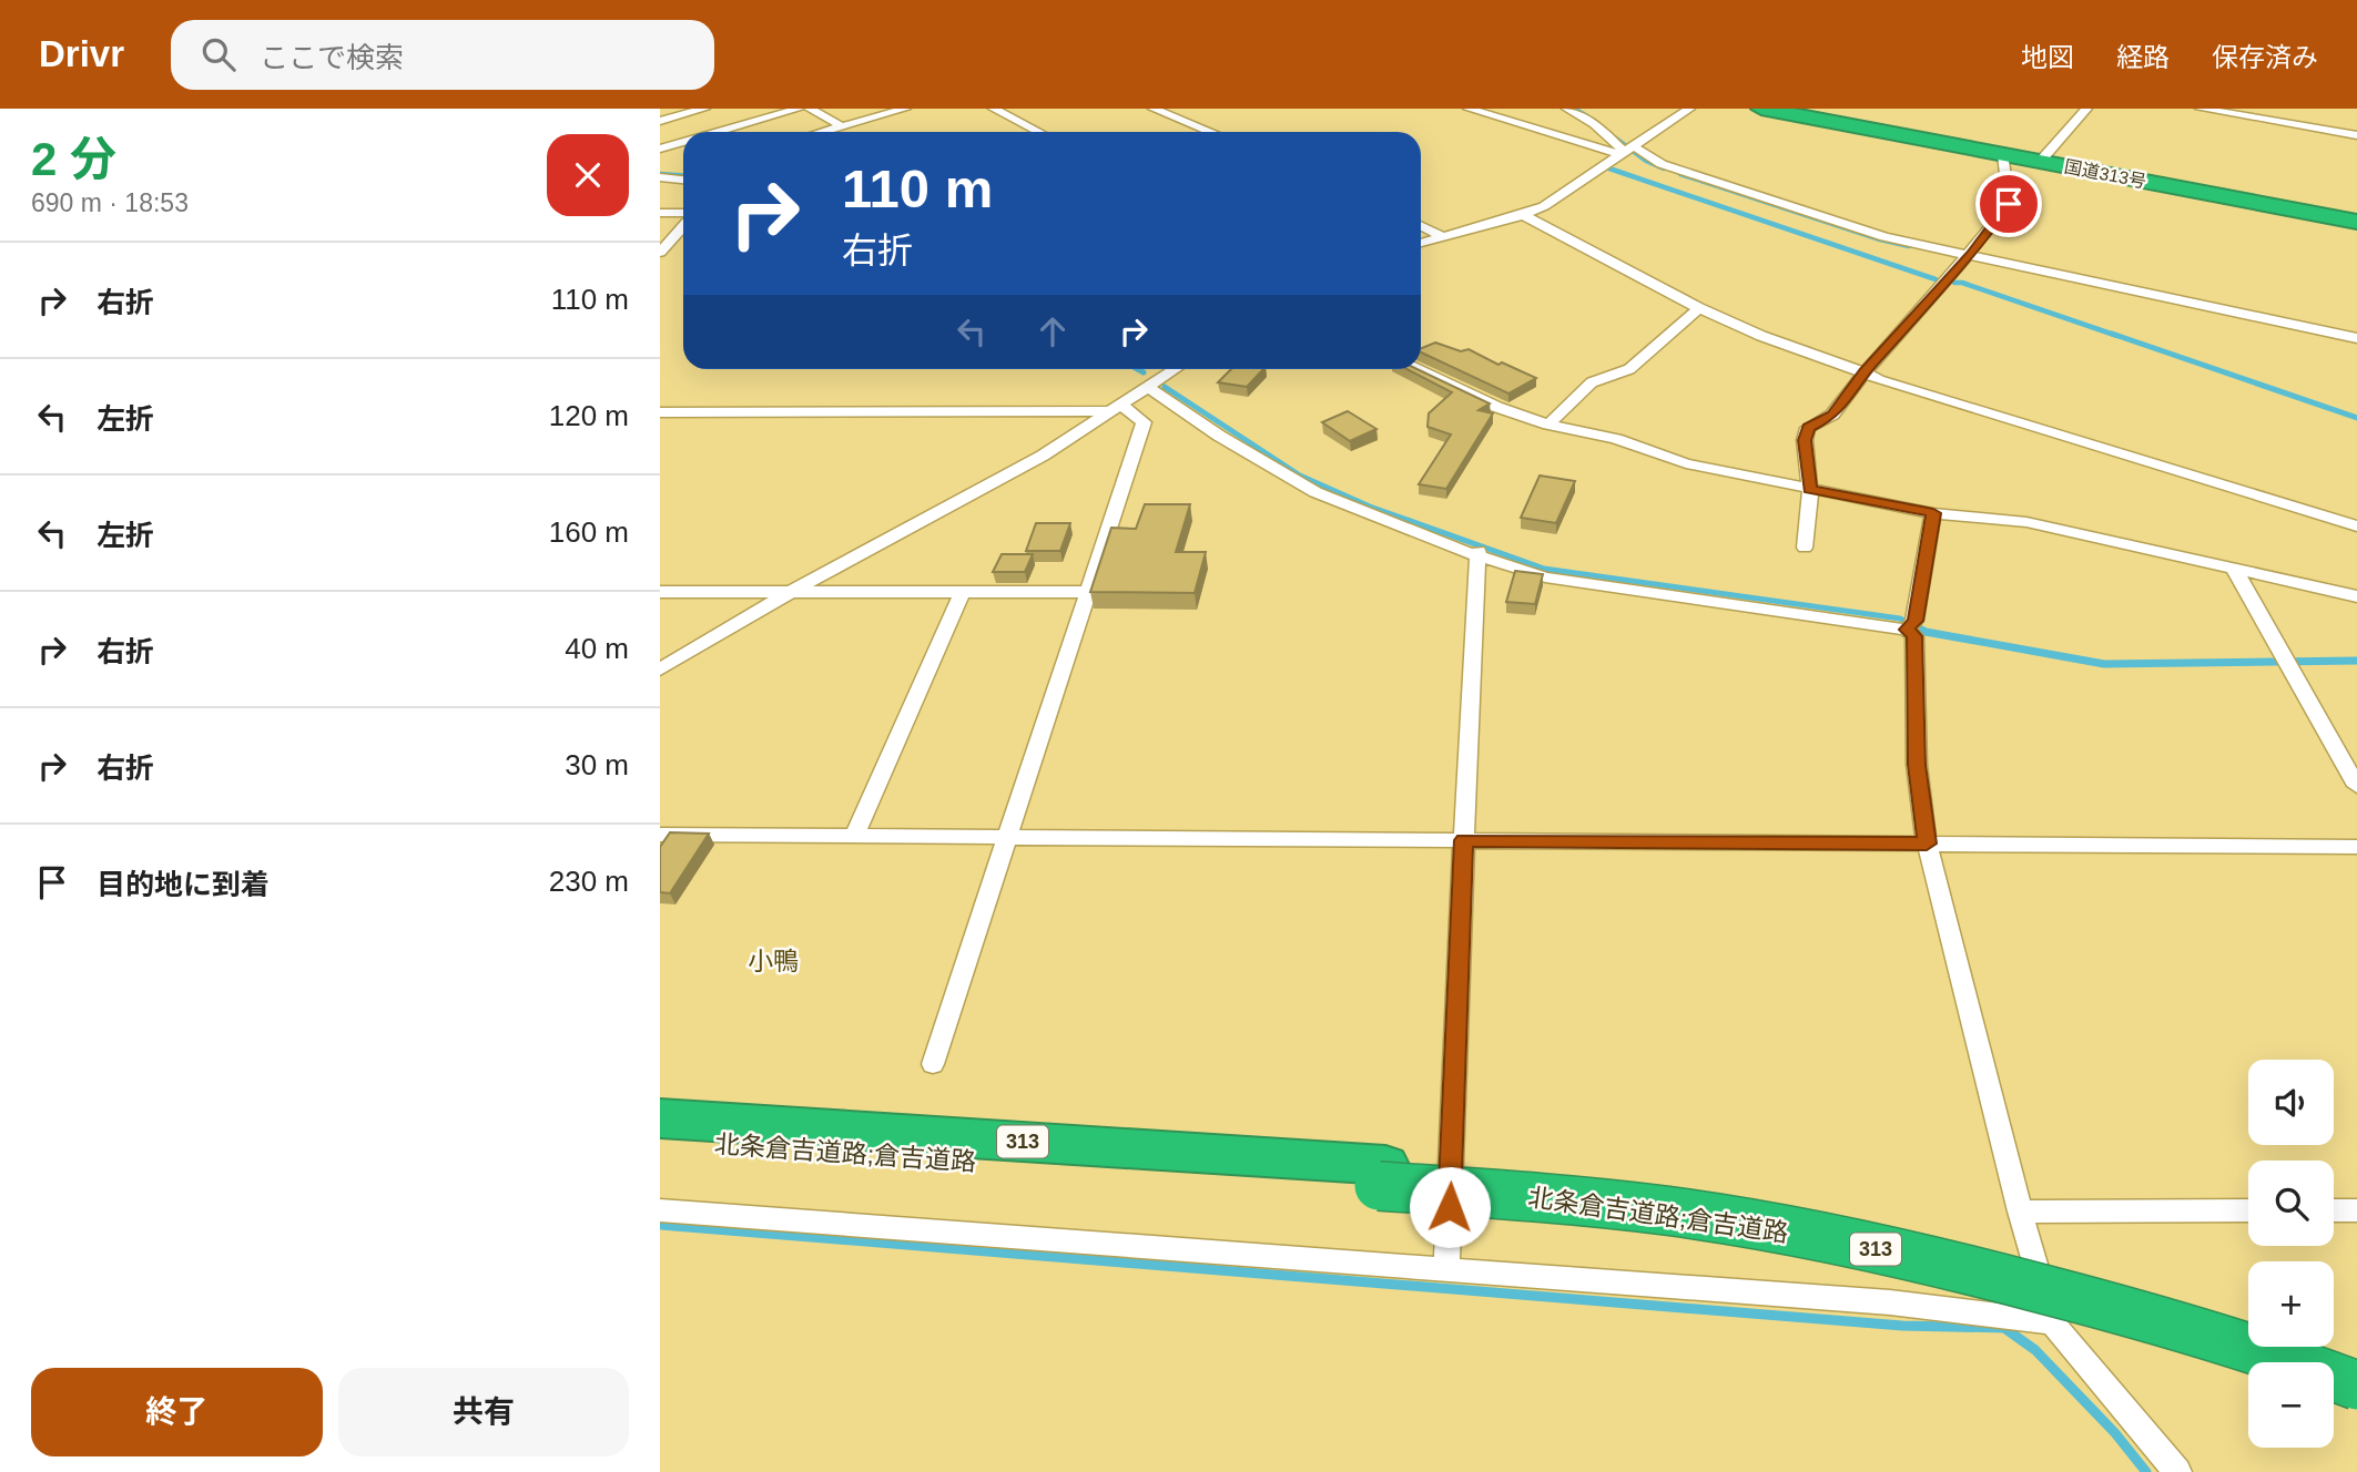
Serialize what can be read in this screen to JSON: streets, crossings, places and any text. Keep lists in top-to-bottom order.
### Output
{
  "streets": {
    "highway": ["国道313号", "313", "北条倉吉道路;倉吉道路"]
  },
  "districts": ["小鴨"],
  "page": {
    "header": "Drivr",
    "search": "ここで検索",
    "nav": ["地図", "経路", "保存済み"],
    "heading": ["2 分", "690 m · 18:53"],
    "turn": ["110 m", "右折"],
    "list": [
      {
        "name": "右折",
        "value": "110 m"
      },
      {
        "name": "左折",
        "value": "120 m"
      },
      {
        "name": "左折",
        "value": "160 m"
      },
      {
        "name": "右折",
        "value": "40 m"
      },
      {
        "name": "右折",
        "value": "30 m"
      },
      {
        "name": "目的地に到着",
        "value": "230 m"
      }
    ],
    "map_buttons": ["+", "−"],
    "buttons": ["終了", "共有"]
  }
}
